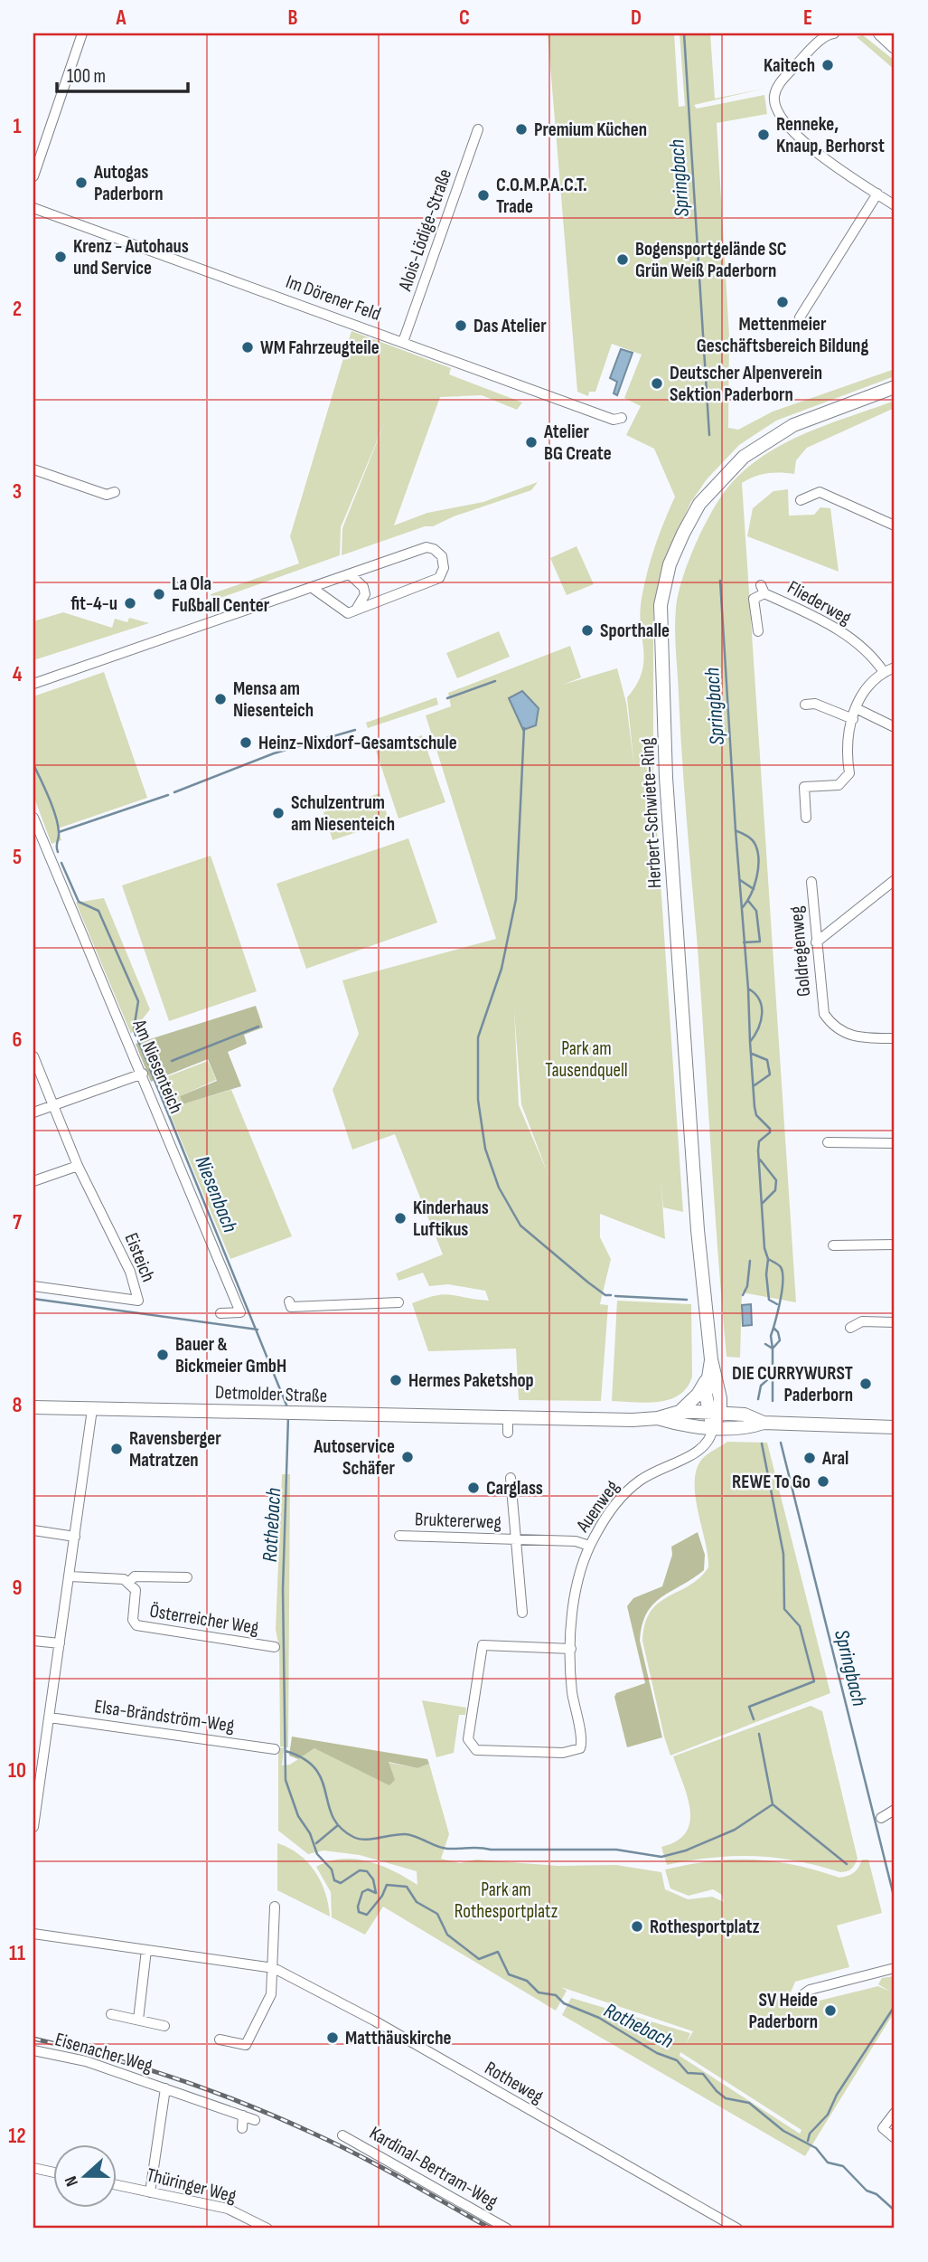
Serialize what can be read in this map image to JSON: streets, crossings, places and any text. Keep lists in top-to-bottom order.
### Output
{
  "streets": {
    "main road": ["Herbert-Schwiete-Ring", "Detmolder Straße"],
    "street": [
      "Alois-Lödige-Straße",
      "Im Dörener Feld",
      "Fliederweg",
      "Goldregenweg",
      "Am Niesenteich",
      "Eisteich",
      "Auenweg",
      "Bruktererweg",
      "Österreicher Weg",
      "Elsa-Brändström-Weg",
      "Eisenacher Weg",
      "Rotheweg",
      "Kardinal-Bertram-Weg",
      "Thüringer Weg"
    ]
  },
  "crossings": [
    ["Alois-Lödige-Straße", "Im Dörener Feld"],
    ["Herbert-Schwiete-Ring", "Detmolder Straße"],
    ["Herbert-Schwiete-Ring", "Auenweg"],
    ["Detmolder Straße", "Auenweg"],
    ["Auenweg", "Bruktererweg"],
    ["Eisenacher Weg", "Thüringer Weg"]
  ],
  "water": ["Springbach", "Niesenbach", "Rothebach"],
  "parks": ["Park am Tausendquell", "Park am Rothesportplatz"],
  "places": [
    "Kaitech",
    "Premium Küchen",
    "Renneke, Knaup, Berhorst",
    "Autogas Paderborn",
    "C.O.M.P.A.C.T. Trade",
    "Krenz - Autohaus und Service",
    "Bogensportgelände SC Grün Weiß Paderborn",
    "Mettenmeier Geschäftsbereich Bildung",
    "Das Atelier",
    "WM Fahrzeugteile",
    "Deutscher Alpenverein Sektion Paderborn",
    "Atelier BG Create",
    "La Ola Fußball Center",
    "fit-4-u",
    "Sporthalle",
    "Mensa am Niesenteich",
    "Heinz-Nixdorf-Gesamtschule",
    "Schulzentrum am Niesenteich",
    "Kinderhaus Luftikus",
    "Bauer & Bickmeier GmbH",
    "Hermes Paketshop",
    "DIE CURRYWURST Paderborn",
    "Ravensberger Matratzen",
    "Autoservice Schäfer",
    "Aral",
    "REWE To Go",
    "Carglass",
    "Rothesportplatz",
    "SV Heide Paderborn",
    "Matthäuskirche"
  ],
  "scale_bar": "100 m",
  "north": "left",
  "grid": {
    "columns": [
      "A",
      "B",
      "C",
      "D",
      "E"
    ],
    "rows": [
      "1",
      "2",
      "3",
      "4",
      "5",
      "6",
      "7",
      "8",
      "9",
      "10",
      "11",
      "12"
    ]
  }
}
